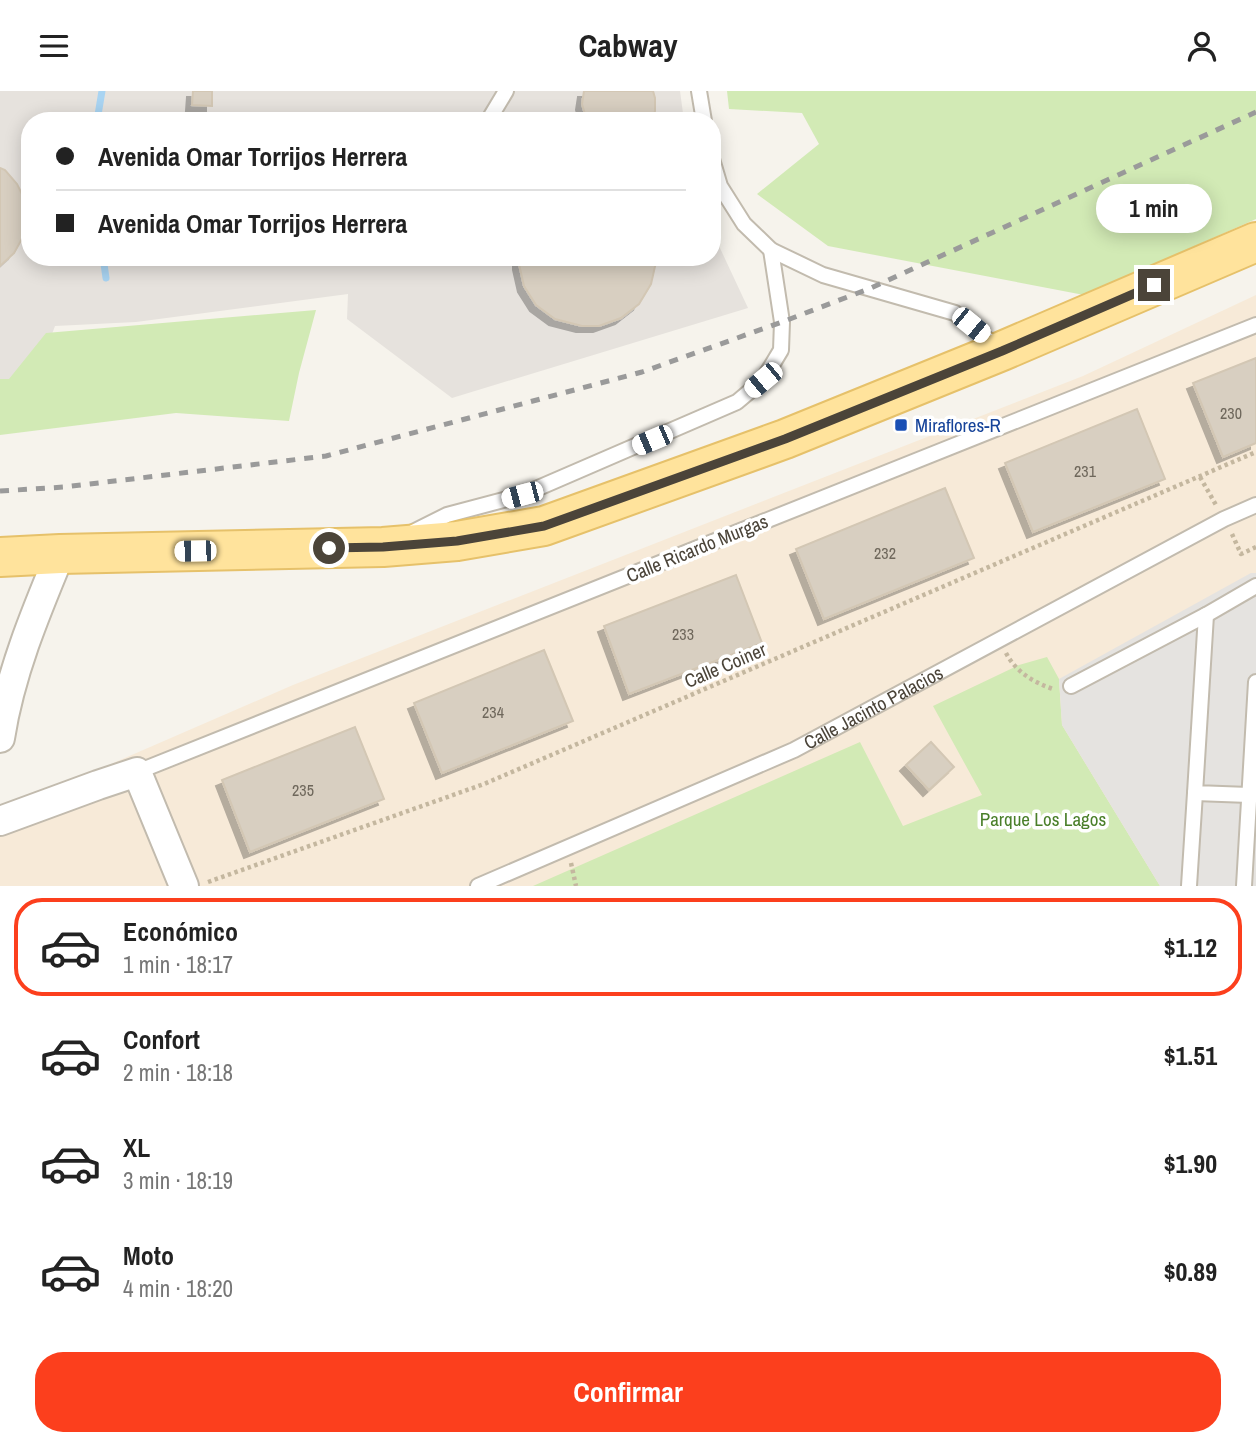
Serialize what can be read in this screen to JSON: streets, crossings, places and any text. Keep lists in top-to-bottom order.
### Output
{
  "streets": {
    "lane": ["Calle Ricardo Murgas", "Calle Jacinto Palacios"],
    "path": ["Calle Coiner"]
  },
  "parks": ["Parque Los Lagos"],
  "places": {
    "transit": ["Miraflores-R"]
  },
  "house_numbers": [
    "230",
    "231",
    "232",
    "233",
    "234",
    "235"
  ],
  "page": {
    "header": "Cabway",
    "banner": ["Avenida Omar Torrijos Herrera", "Avenida Omar Torrijos Herrera"],
    "bubble": "1 min",
    "list": [
      {
        "name": "Económico",
        "note": "1 min · 18:17",
        "value": "$1.12"
      },
      {
        "name": "Confort",
        "note": "2 min · 18:18",
        "value": "$1.51"
      },
      {
        "name": "XL",
        "note": "3 min · 18:19",
        "value": "$1.90"
      },
      {
        "name": "Moto",
        "note": "4 min · 18:20",
        "value": "$0.89"
      }
    ],
    "buttons": "Confirmar"
  }
}
